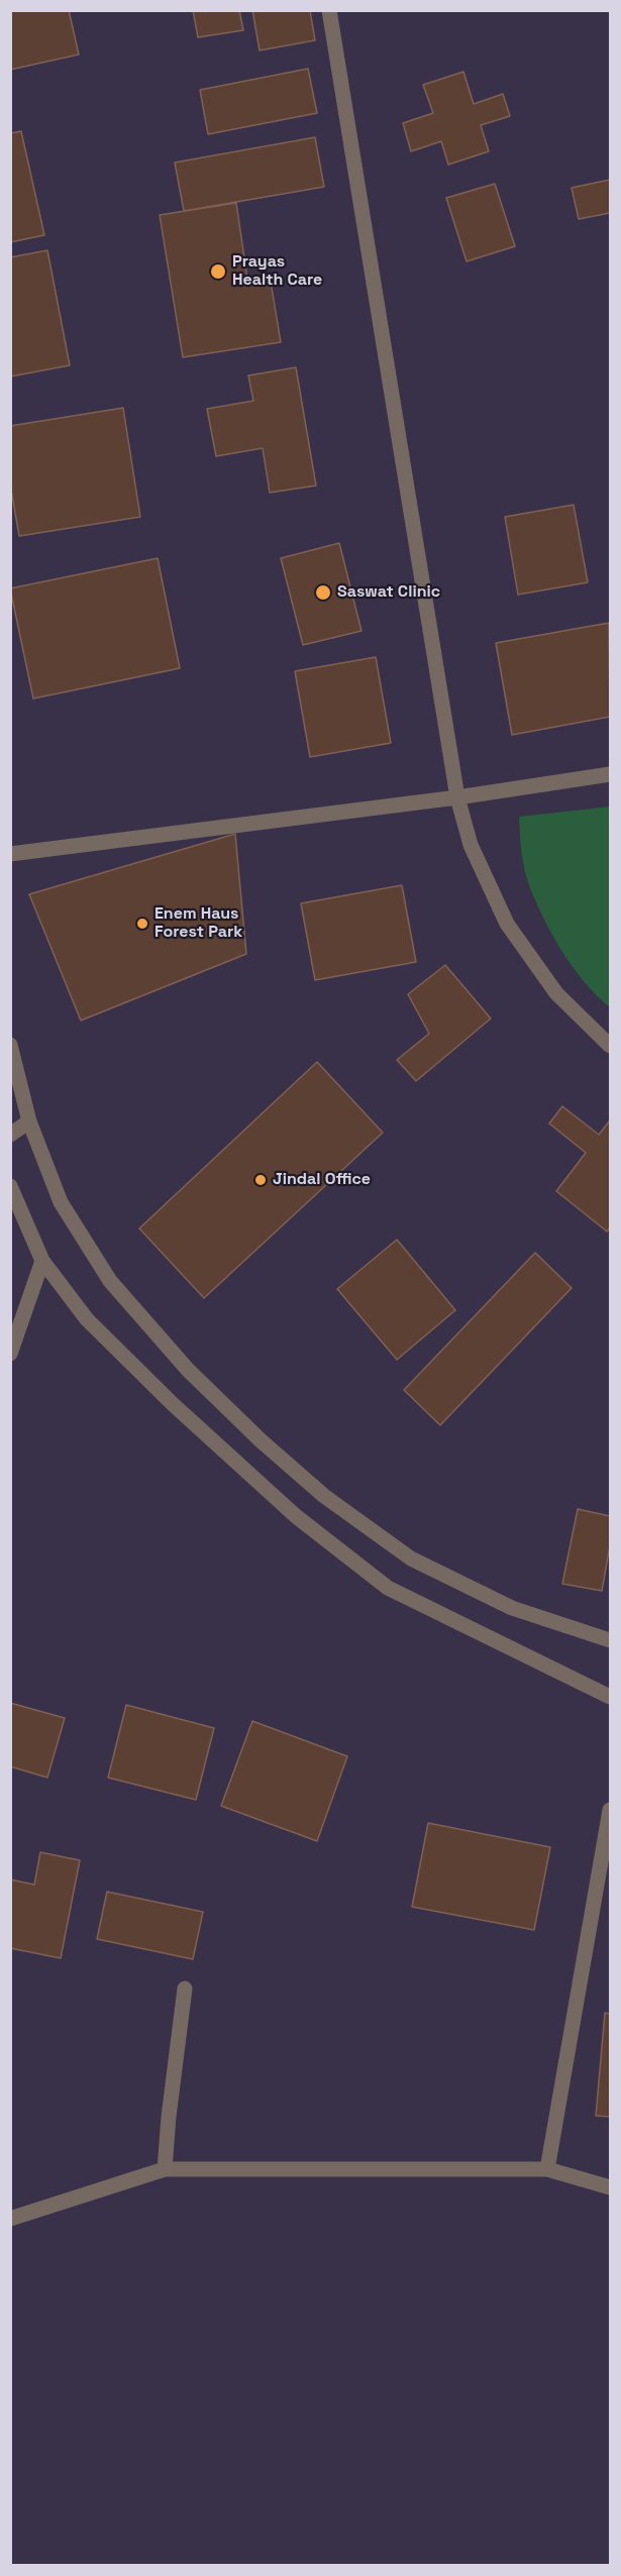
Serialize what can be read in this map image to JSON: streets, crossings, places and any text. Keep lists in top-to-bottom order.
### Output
{
  "places": [
    "Prayas Health Care",
    "Saswat Clinic",
    "Enem Haus Forest Park",
    "Jindal Office"
  ]
}
